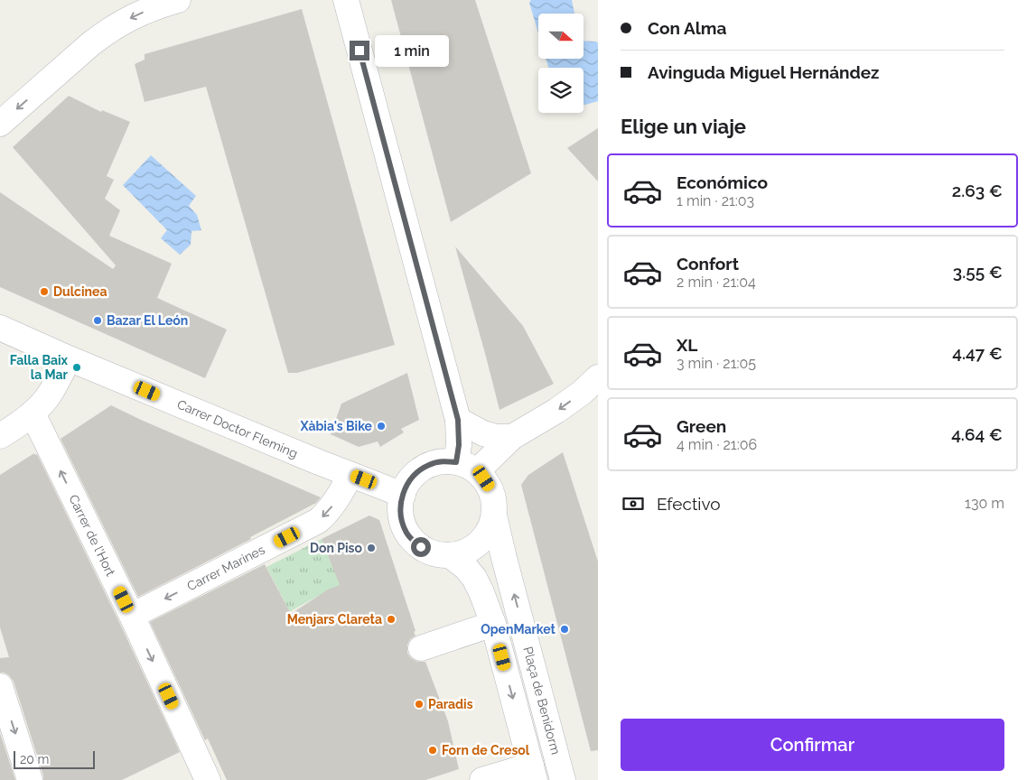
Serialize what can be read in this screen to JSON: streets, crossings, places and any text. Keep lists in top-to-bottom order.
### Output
{
  "streets": {
    "street": [
      "Carrer Doctor Fleming",
      "Carrer de l'Hort",
      "Carrer Marines",
      "Plaça de Benidorm"
    ]
  },
  "crossings": [
    ["Carrer Doctor Fleming", "Carrer Marines"],
    ["Carrer Doctor Fleming", "Plaça de Benidorm"],
    ["Carrer de l'Hort", "Carrer Marines"]
  ],
  "places": [
    "Dulcinea",
    "Bazar El León",
    "Falla Baix la Mar",
    "Xàbia's Bike",
    "Don Piso",
    "Menjars Clareta",
    "OpenMarket",
    "Paradis",
    "Forn de Cresol"
  ],
  "scale_bar": "20 m",
  "north": "right",
  "page": {
    "banner": ["Con Alma", "Avinguda Miguel Hernández"],
    "bubble": "1 min",
    "heading": "Elige un viaje",
    "list": [
      {
        "name": "Económico",
        "note": "1 min · 21:03",
        "value": "2.63 €"
      },
      {
        "name": "Confort",
        "note": "2 min · 21:04",
        "value": "3.55 €"
      },
      {
        "name": "XL",
        "note": "3 min · 21:05",
        "value": "4.47 €"
      },
      {
        "name": "Green",
        "note": "4 min · 21:06",
        "value": "4.64 €"
      }
    ],
    "pay": ["Efectivo", "130 m"],
    "buttons": "Confirmar",
    "scale": "20 m"
  }
}
